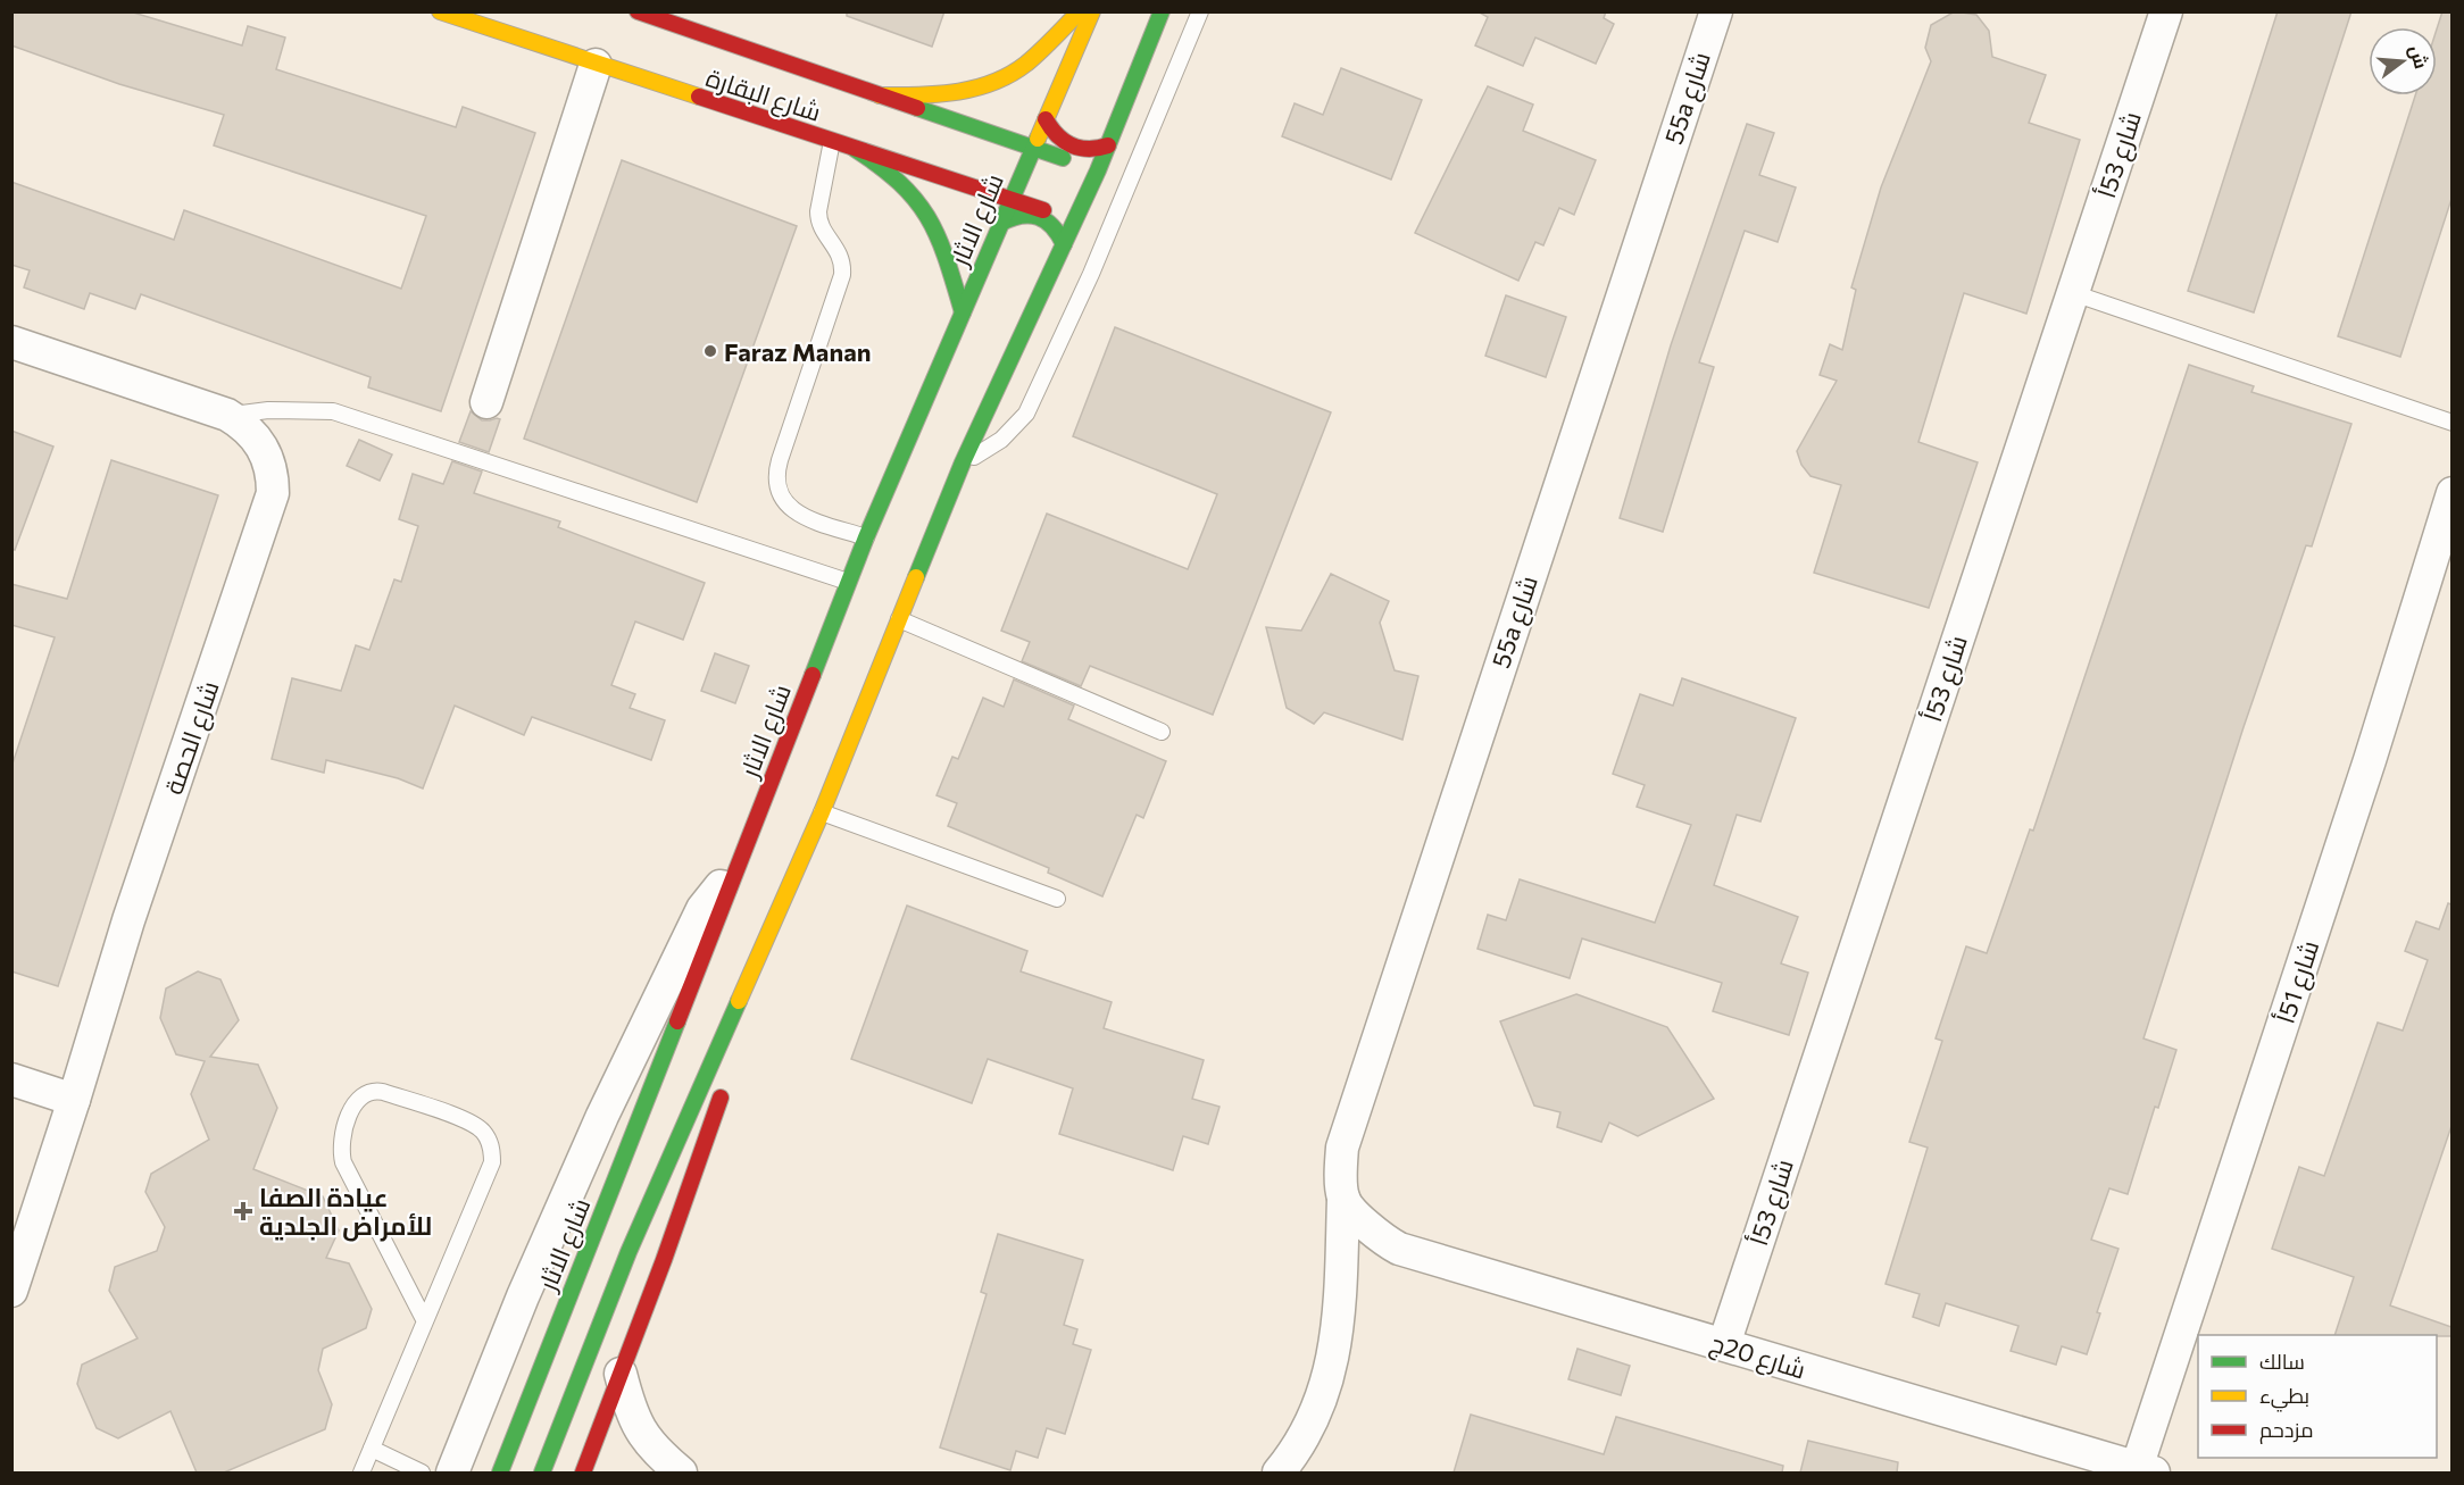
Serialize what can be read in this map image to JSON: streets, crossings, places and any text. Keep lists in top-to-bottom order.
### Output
{
  "streets": {
    "main road": ["شارع البقارة", "شارع الاثار"],
    "street": [
      "55a شارع",
      "شارع 53أ",
      "شارع الحصة",
      "شارع 51أ",
      "شارع 20ج"
    ]
  },
  "crossings": [
    ["شارع البقارة", "شارع الاثار"],
    ["55a شارع", "شارع 20ج"],
    ["شارع 53أ", "شارع 20ج"],
    ["شارع 51أ", "شارع 20ج"]
  ],
  "places": {
    "other": ["Faraz Manan"],
    "health": ["عيادة الصفا للأمراض الجلدية"]
  },
  "legend": ["سالك", "بطيء", "مزدحم"],
  "north": "right"
}
